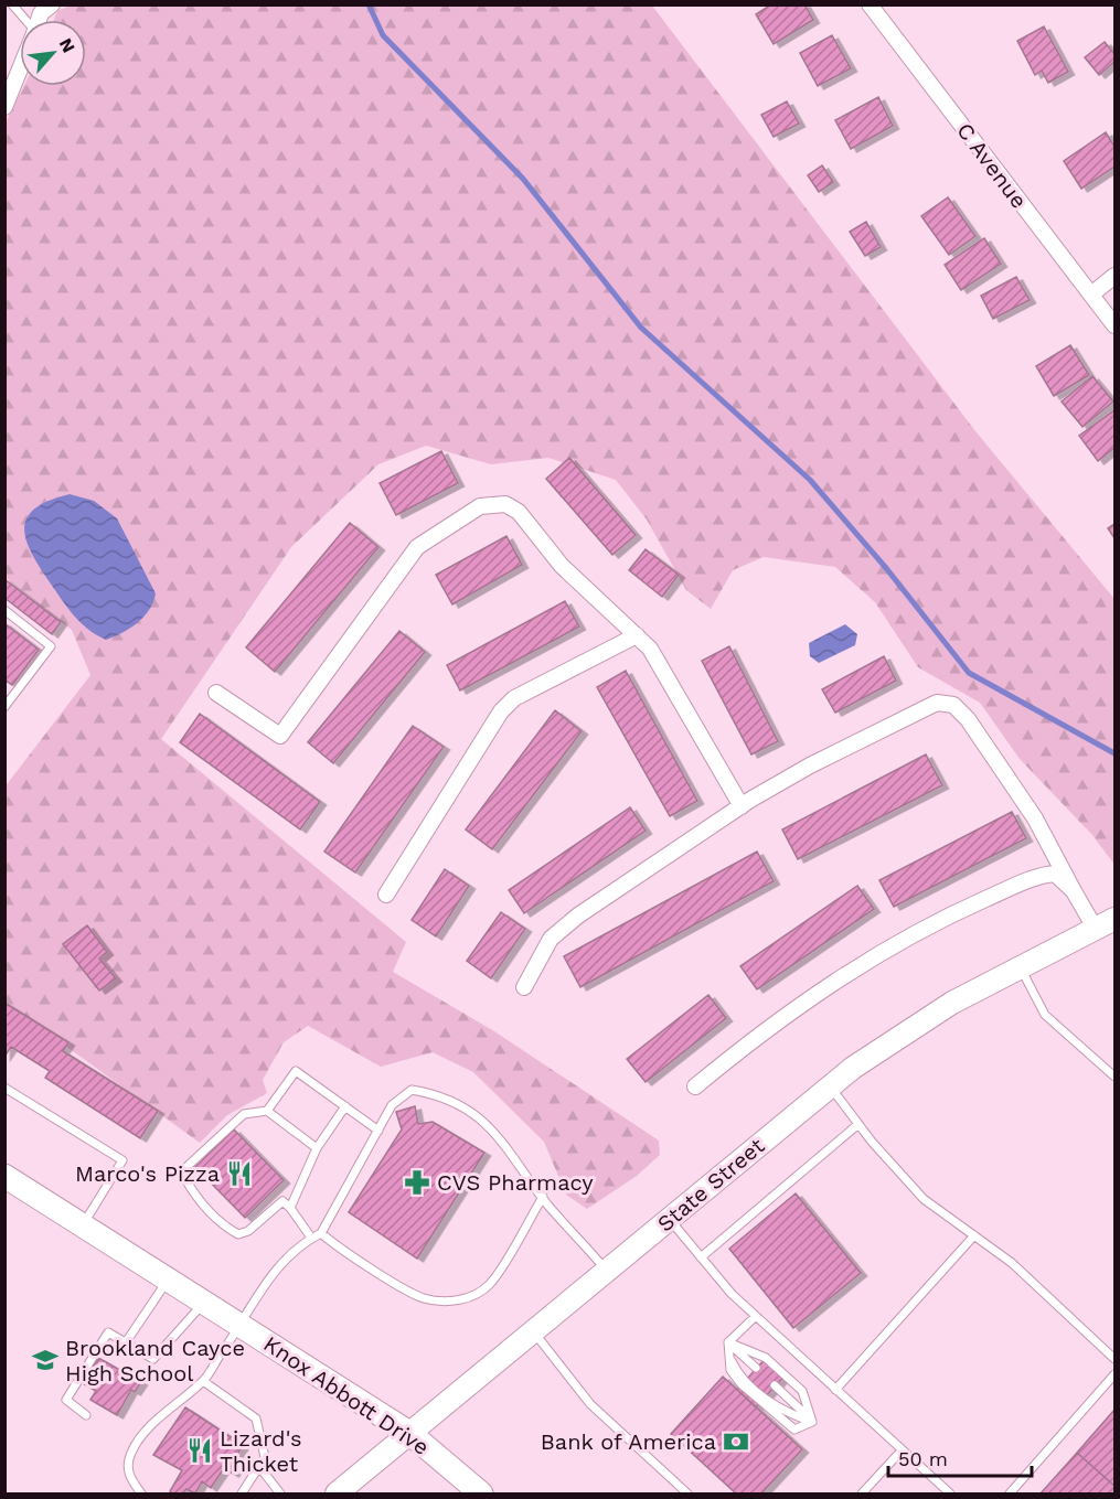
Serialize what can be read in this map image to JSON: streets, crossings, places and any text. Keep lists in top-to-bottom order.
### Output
{
  "streets": {
    "main road": ["State Street", "Knox Abbott Drive"],
    "street": ["C Avenue"]
  },
  "crossings": [
    ["State Street", "Knox Abbott Drive"]
  ],
  "places": {
    "restaurant": ["Marco's Pizza", "Lizard's Thicket"],
    "pharmacy": ["CVS Pharmacy"],
    "school or university": ["Brookland Cayce High School"],
    "bank": ["Bank of America"]
  },
  "scale_bar": "50 m",
  "north": "top right"
}
